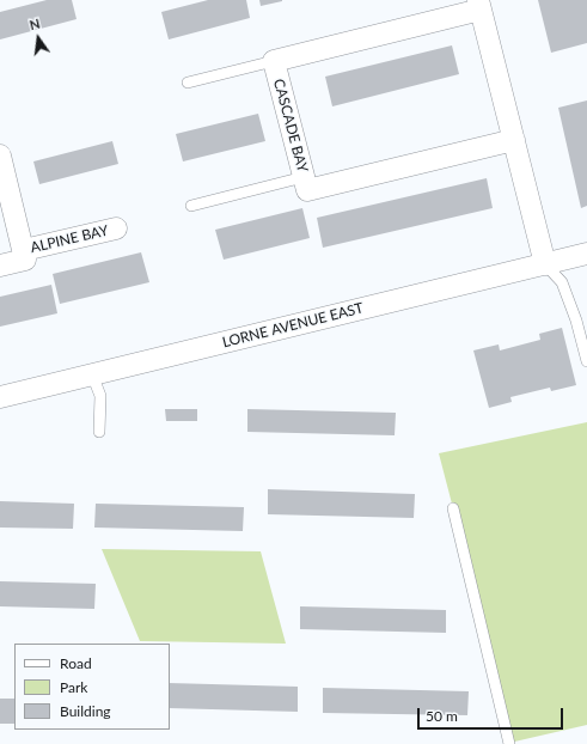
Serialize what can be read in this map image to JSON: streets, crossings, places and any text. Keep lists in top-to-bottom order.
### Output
{
  "streets": {
    "street": ["CASCADE BAY", "ALPINE BAY", "LORNE AVENUE EAST"]
  },
  "crossings": [
    ["CASCADE BAY", "LORNE AVENUE EAST"]
  ],
  "legend": ["Road", "Park", "Building"],
  "scale_bar": "50 m",
  "north": "top"
}
